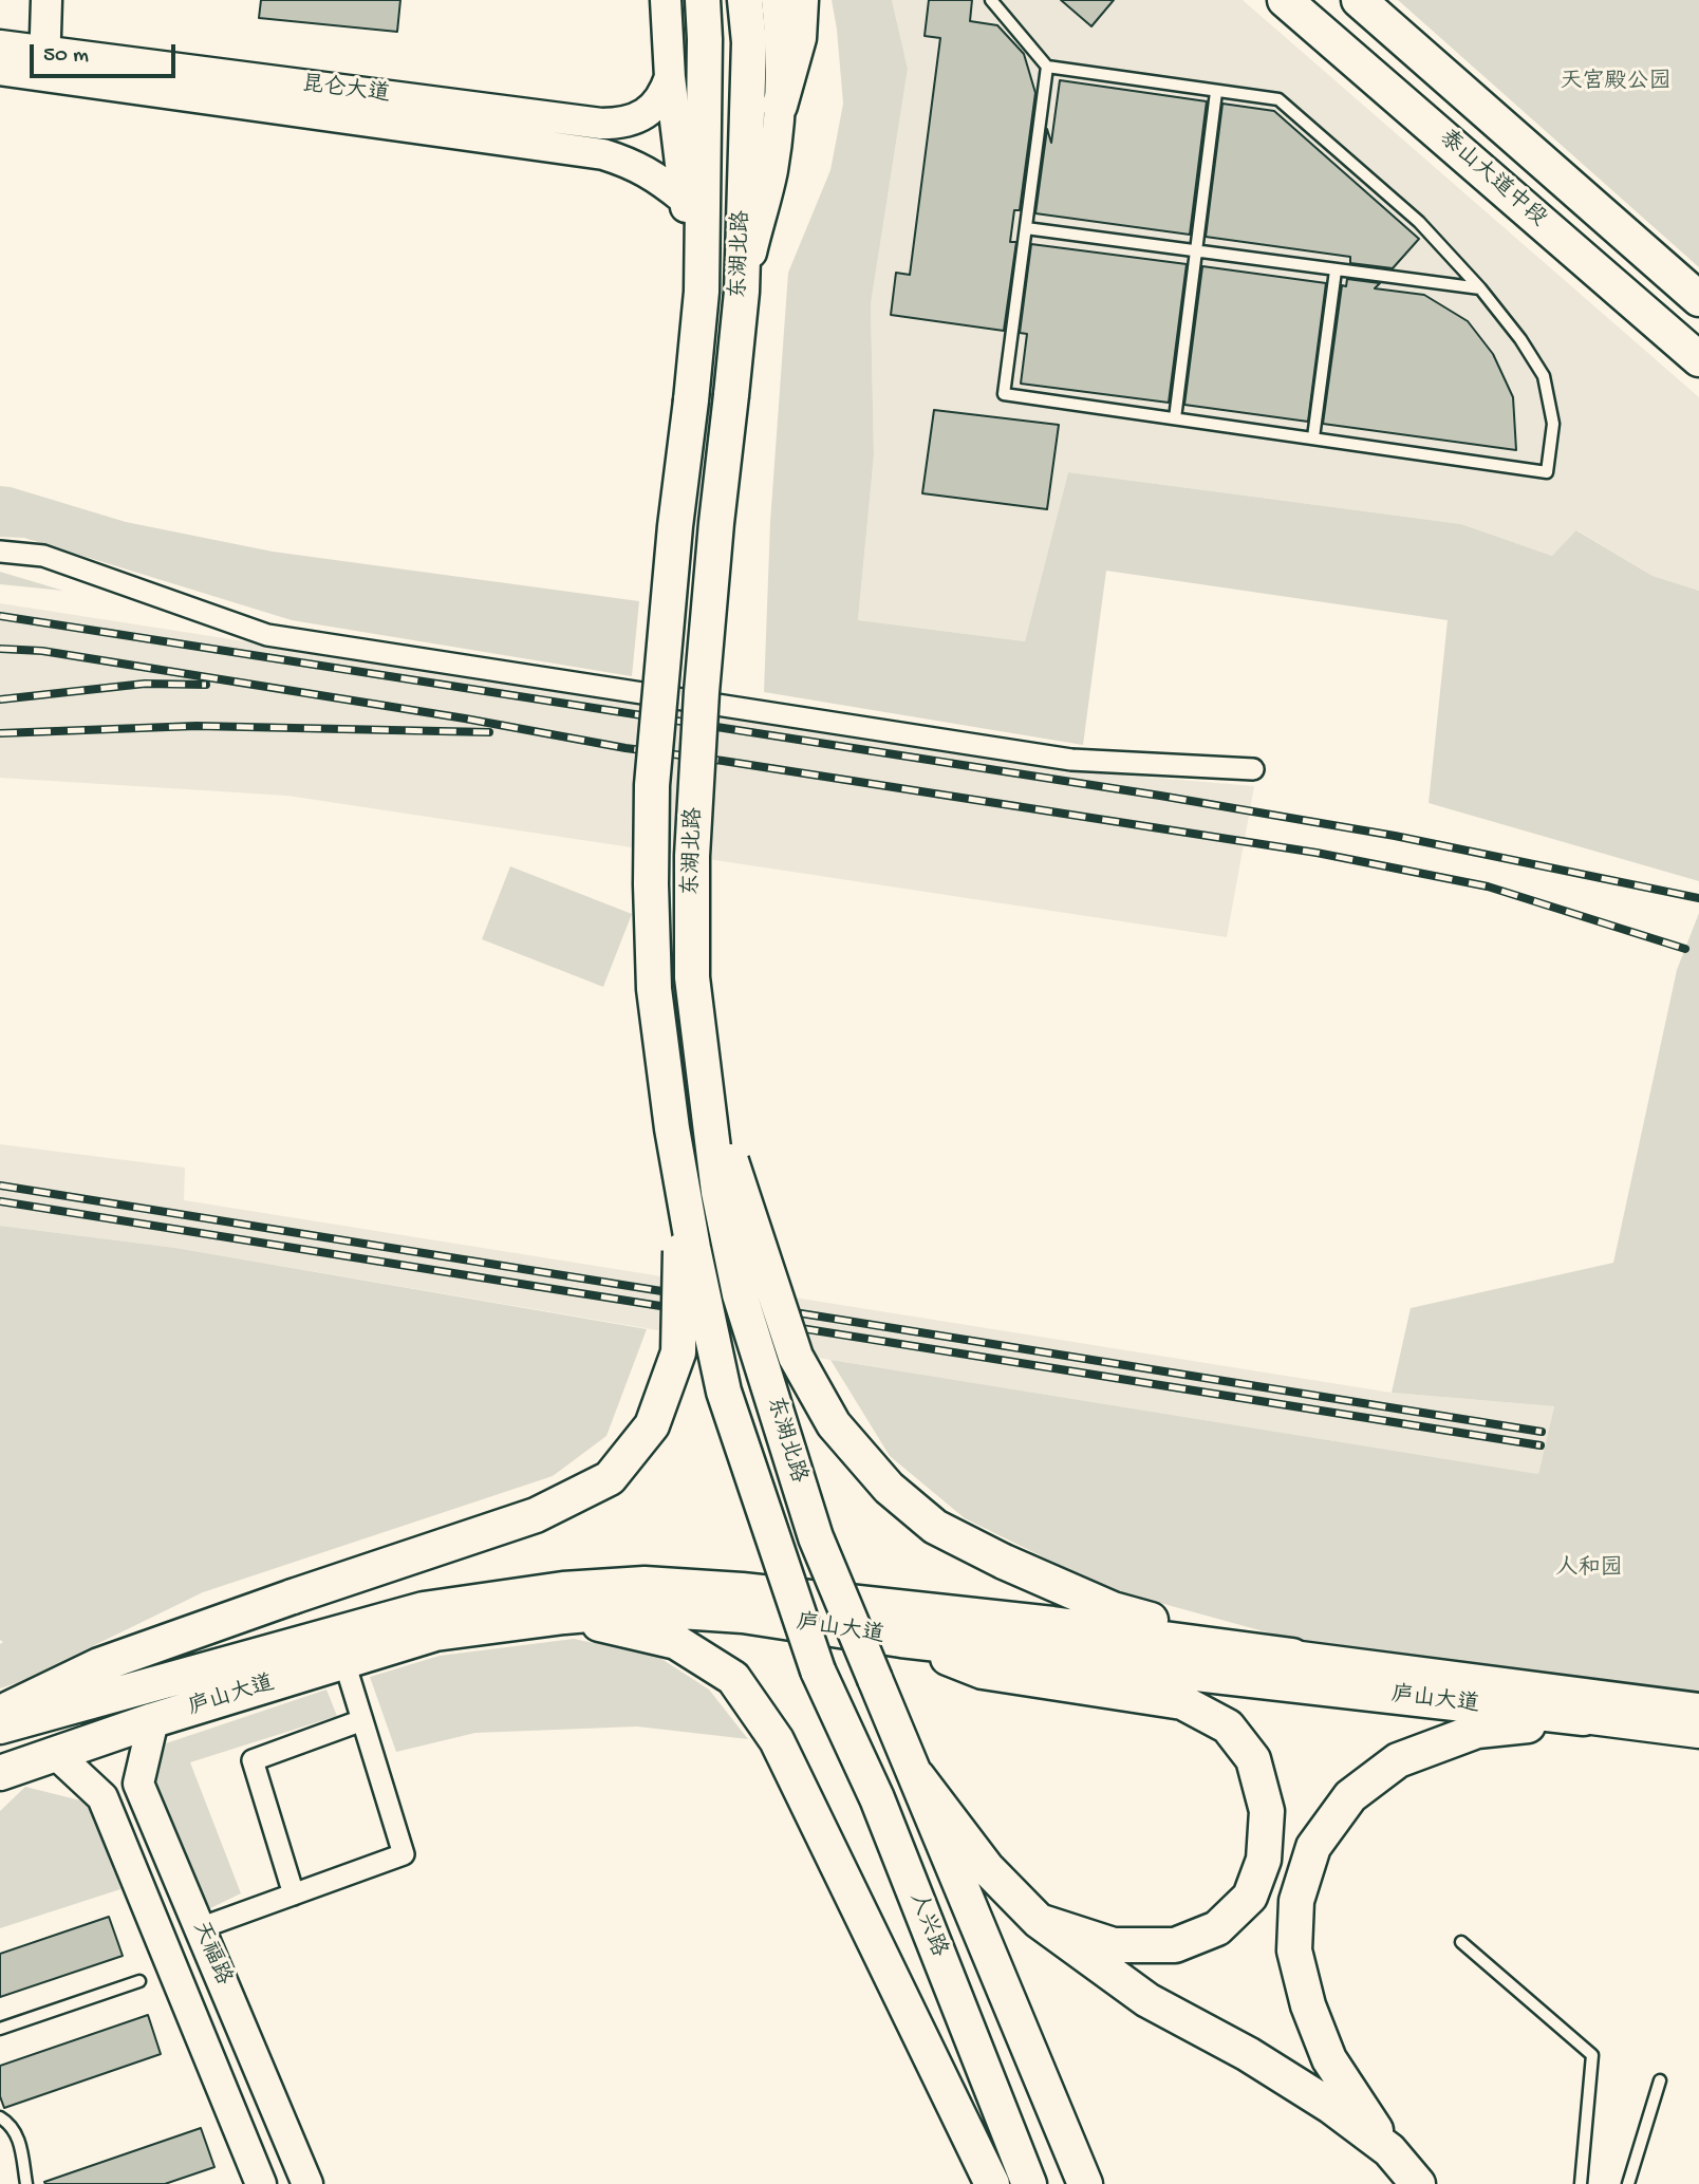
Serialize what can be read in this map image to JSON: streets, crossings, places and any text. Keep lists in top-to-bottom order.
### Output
{
  "streets": {
    "main road": [
      "泰山大道中段",
      "东湖北路",
      "庐山大道",
      "人兴路"
    ],
    "street": ["昆仑大道", "天福路"]
  },
  "crossings": [
    ["东湖北路", "人兴路"],
    ["庐山大道", "天福路"]
  ],
  "parks": ["天宫殿公园", "人和园"],
  "scale_bar": "50 m"
}
